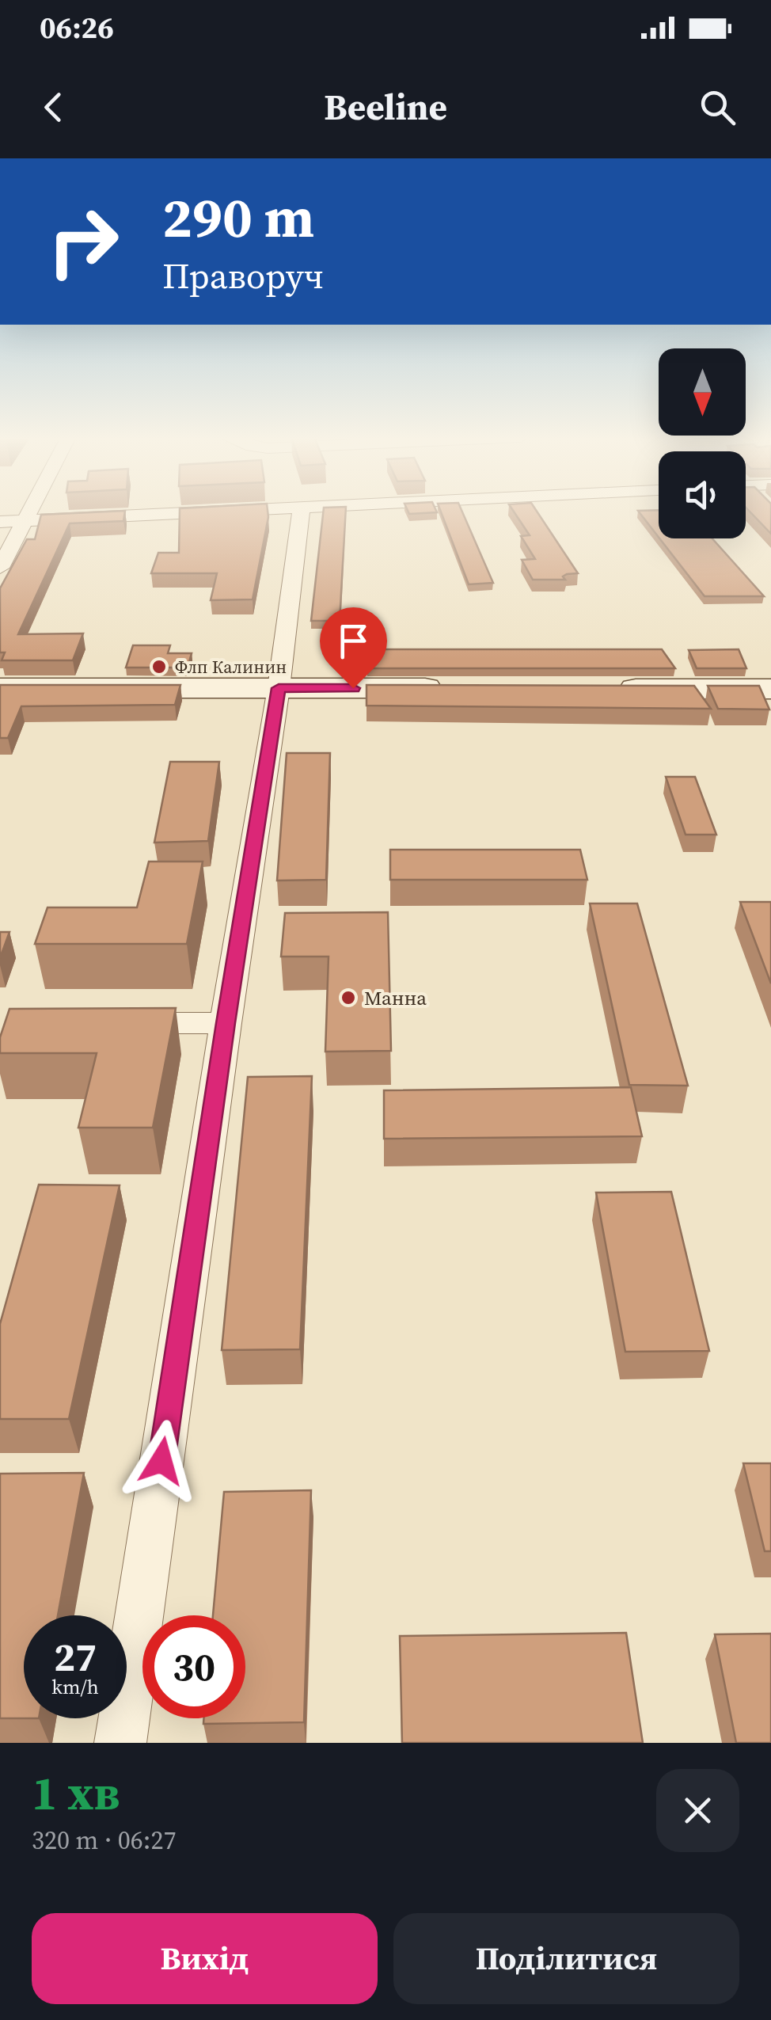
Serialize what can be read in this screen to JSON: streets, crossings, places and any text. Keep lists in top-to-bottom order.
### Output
{
  "places": ["Флп Калинин", "Манна"],
  "north": "bottom",
  "page": {
    "status": "06:26",
    "header": "Beeline",
    "turn": ["290 m", "Праворуч"],
    "speed": "27 km/h",
    "limit": "30",
    "heading": ["1 хв", "320 m · 06:27"],
    "buttons": ["Вихід", "Поділитися"]
  }
}
